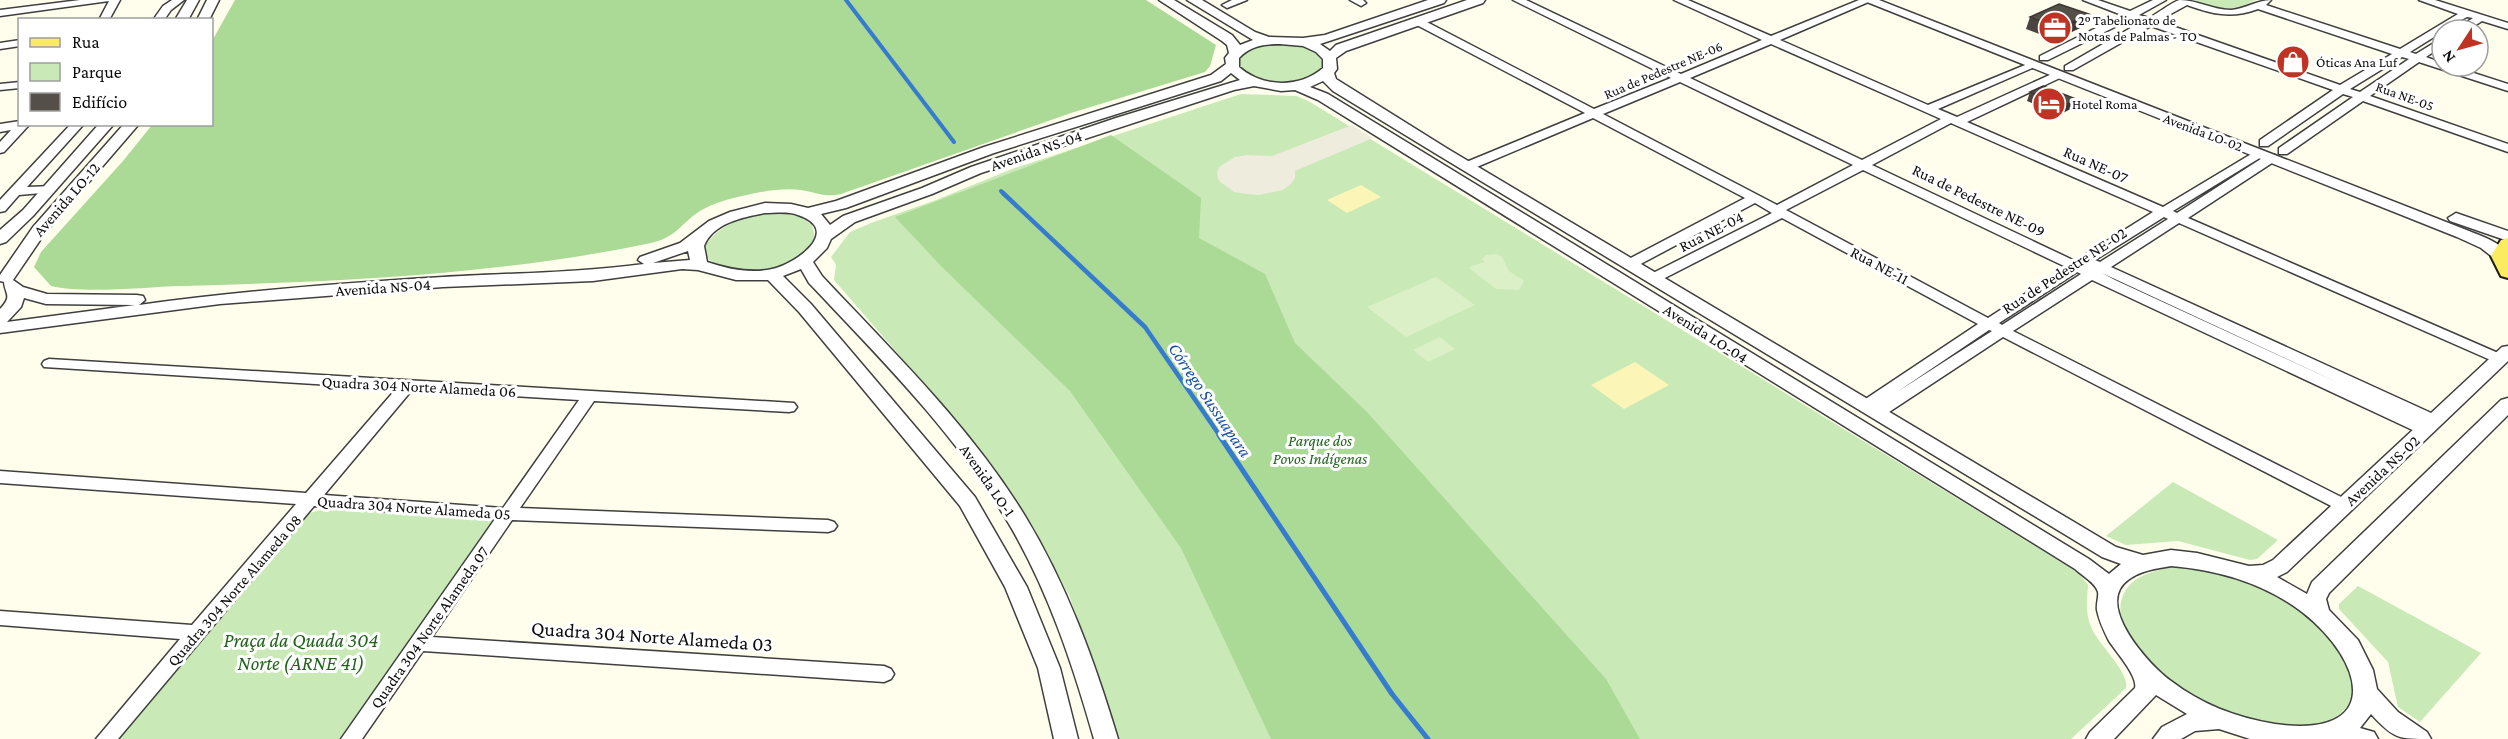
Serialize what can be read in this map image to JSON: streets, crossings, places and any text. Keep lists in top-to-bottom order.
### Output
{
  "streets": {
    "street": [
      "Rua de Pedestre NE-06",
      "Rua NE-05",
      "Avenida LO-02",
      "Avenida NS-04",
      "Rua NE-07",
      "Avenida LO-12",
      "Rua de Pedestre NE-09",
      "Rua NE-04",
      "Rua NE-11",
      "Rua de Pedestre NE-02",
      "Avenida LO-04",
      "Quadra 304 Norte Alameda 06",
      "Avenida NS-02",
      "Avenida LO-1",
      "Quadra 304 Norte Alameda 05",
      "Quadra 304 Norte Alameda 08",
      "Quadra 304 Norte Alameda 07",
      "Quadra 304 Norte Alameda 03"
    ]
  },
  "crossings": [
    ["Rua de Pedestre NE-06", "Avenida LO-02"],
    ["Rua de Pedestre NE-06", "Rua NE-07"],
    ["Rua de Pedestre NE-06", "Rua de Pedestre NE-09"],
    ["Rua de Pedestre NE-06", "Rua NE-11"],
    ["Rua de Pedestre NE-06", "Avenida LO-04"],
    ["Rua NE-05", "Rua de Pedestre NE-02"],
    ["Avenida LO-02", "Rua de Pedestre NE-02"],
    ["Avenida NS-04", "Rua NE-11"],
    ["Avenida NS-04", "Avenida LO-04"],
    ["Avenida NS-04", "Avenida LO-1"],
    ["Rua NE-07", "Rua de Pedestre NE-02"],
    ["Rua NE-07", "Avenida NS-02"],
    ["Rua de Pedestre NE-09", "Rua de Pedestre NE-02"],
    ["Rua de Pedestre NE-09", "Avenida NS-02"],
    ["Rua NE-04", "Rua NE-11"],
    ["Rua NE-04", "Avenida LO-04"],
    ["Rua NE-11", "Rua de Pedestre NE-02"],
    ["Rua NE-11", "Avenida NS-02"],
    ["Rua de Pedestre NE-02", "Avenida LO-04"],
    ["Quadra 304 Norte Alameda 06", "Quadra 304 Norte Alameda 08"],
    ["Quadra 304 Norte Alameda 06", "Quadra 304 Norte Alameda 07"],
    ["Quadra 304 Norte Alameda 05", "Quadra 304 Norte Alameda 08"],
    ["Quadra 304 Norte Alameda 05", "Quadra 304 Norte Alameda 07"],
    ["Quadra 304 Norte Alameda 07", "Quadra 304 Norte Alameda 03"]
  ],
  "water": ["Córrego Sussuapara"],
  "parks": ["Parque dos Povos Indígenas", "Praça da Quada 304 Norte (ARNE 41)"],
  "places": {
    "office": ["2º Tabelionato de Notas de Palmas - TO"],
    "shop": ["Óticas Ana Luf"],
    "hotel": ["Hotel Roma"]
  },
  "legend": ["Rua", "Parque", "Edifício"],
  "north": "bottom left"
}
